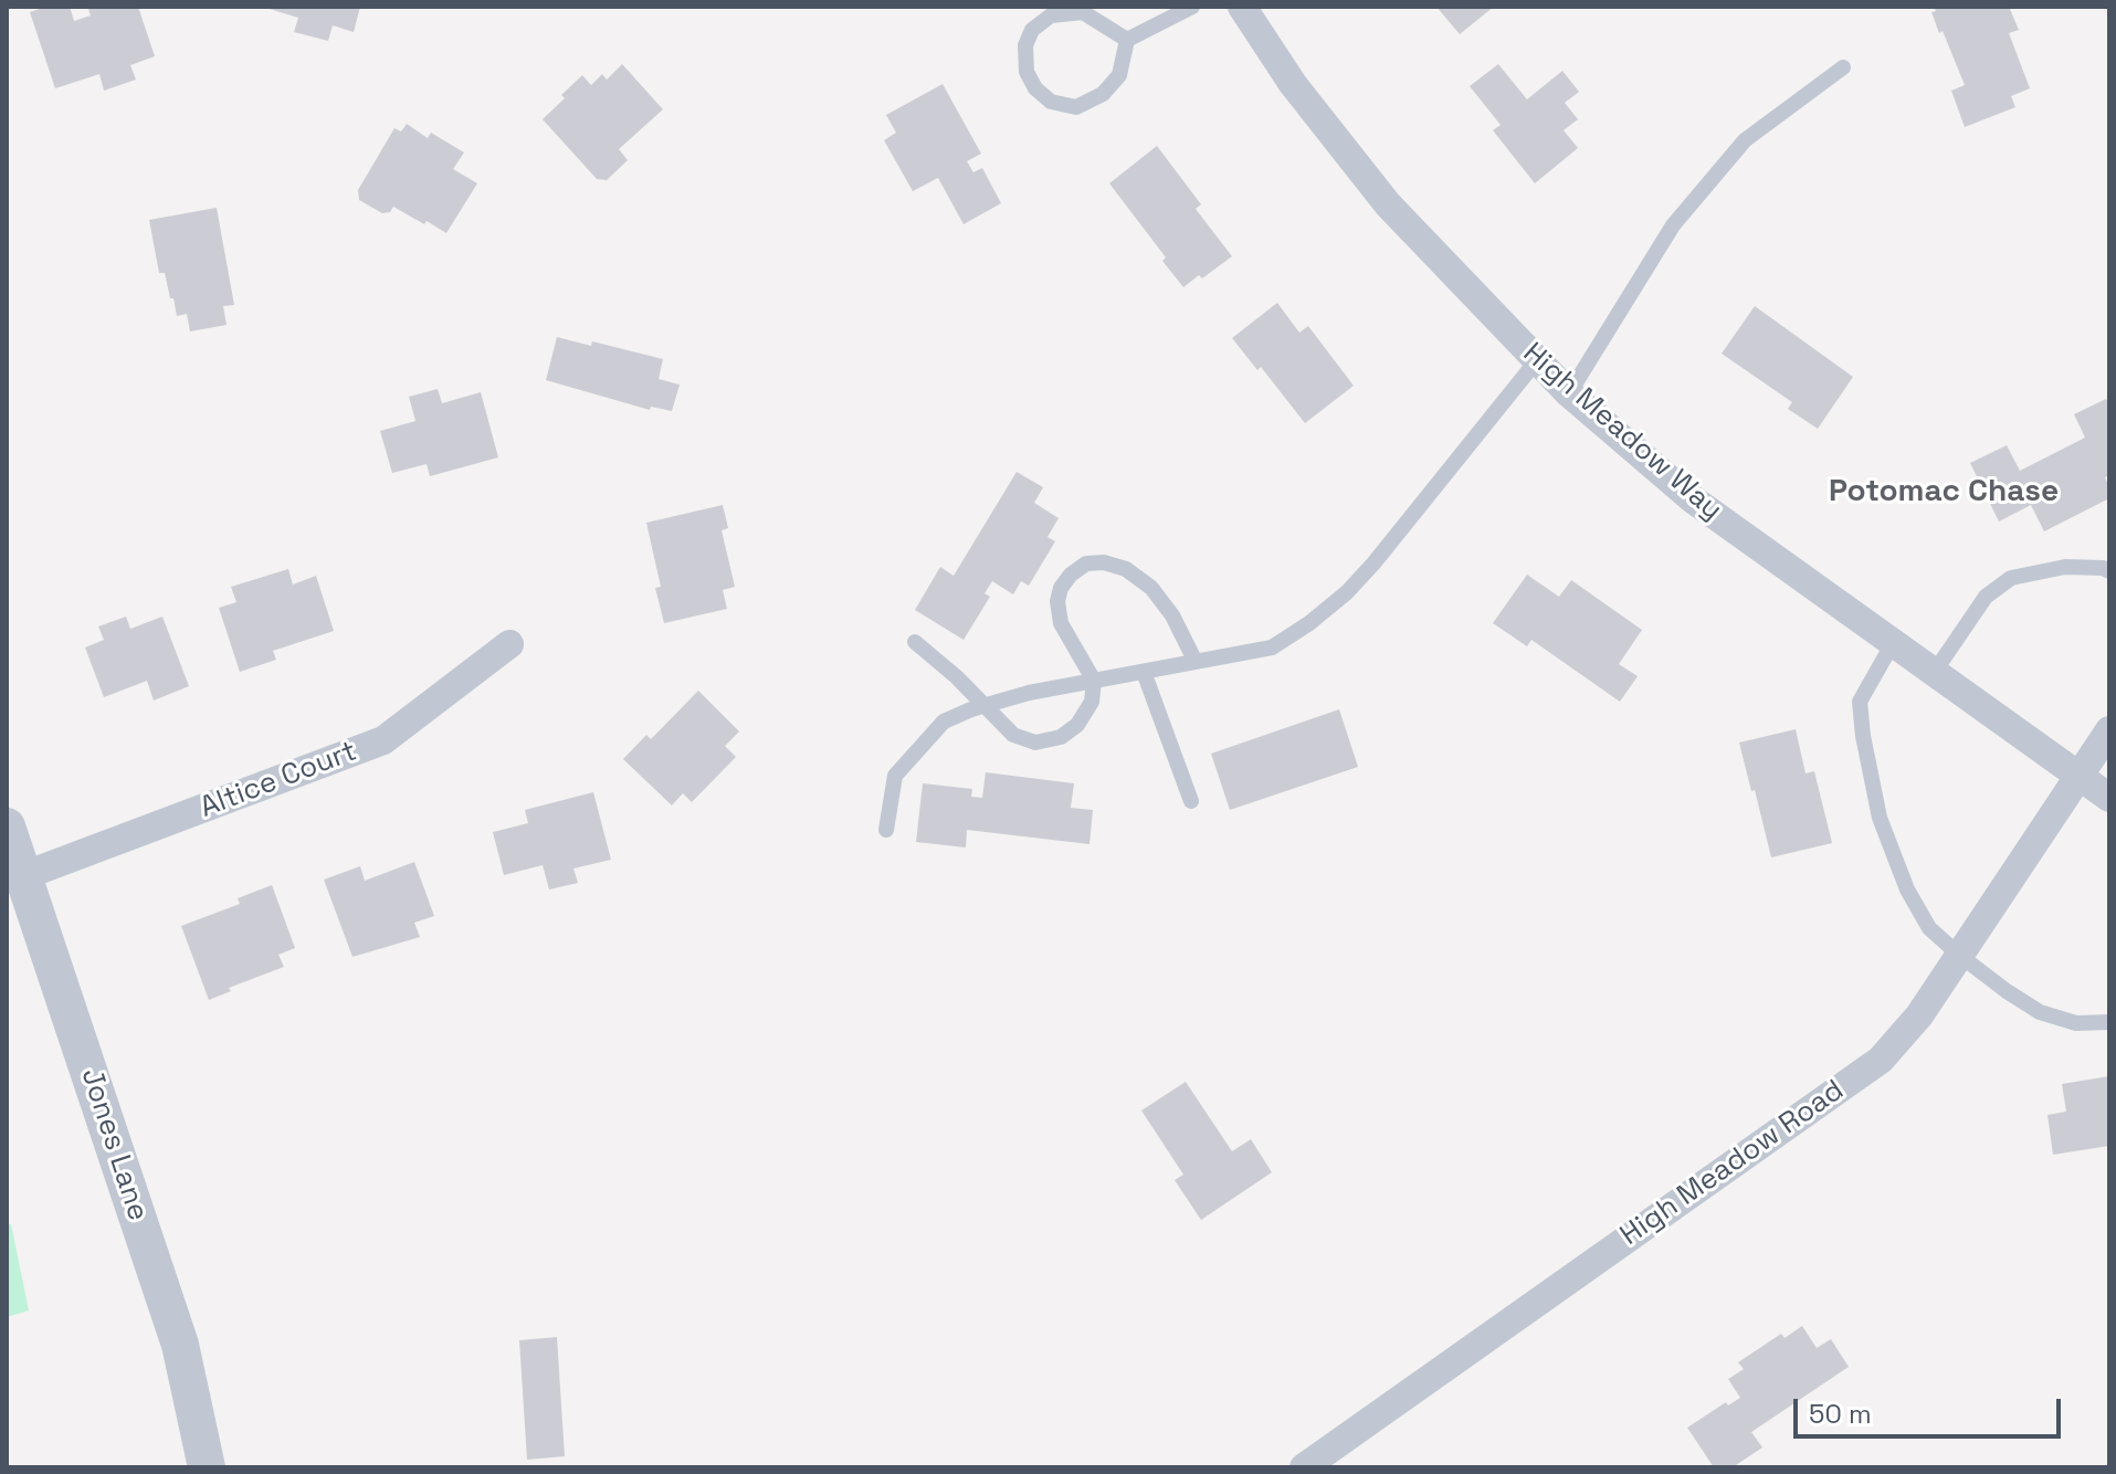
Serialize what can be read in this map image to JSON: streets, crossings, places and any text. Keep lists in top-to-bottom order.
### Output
{
  "streets": {
    "street": [
      "High Meadow Way",
      "Altice Court",
      "Jones Lane",
      "High Meadow Road"
    ]
  },
  "crossings": [
    ["High Meadow Way", "High Meadow Road"],
    ["Altice Court", "Jones Lane"]
  ],
  "districts": ["Potomac Chase"],
  "scale_bar": "50 m"
}
